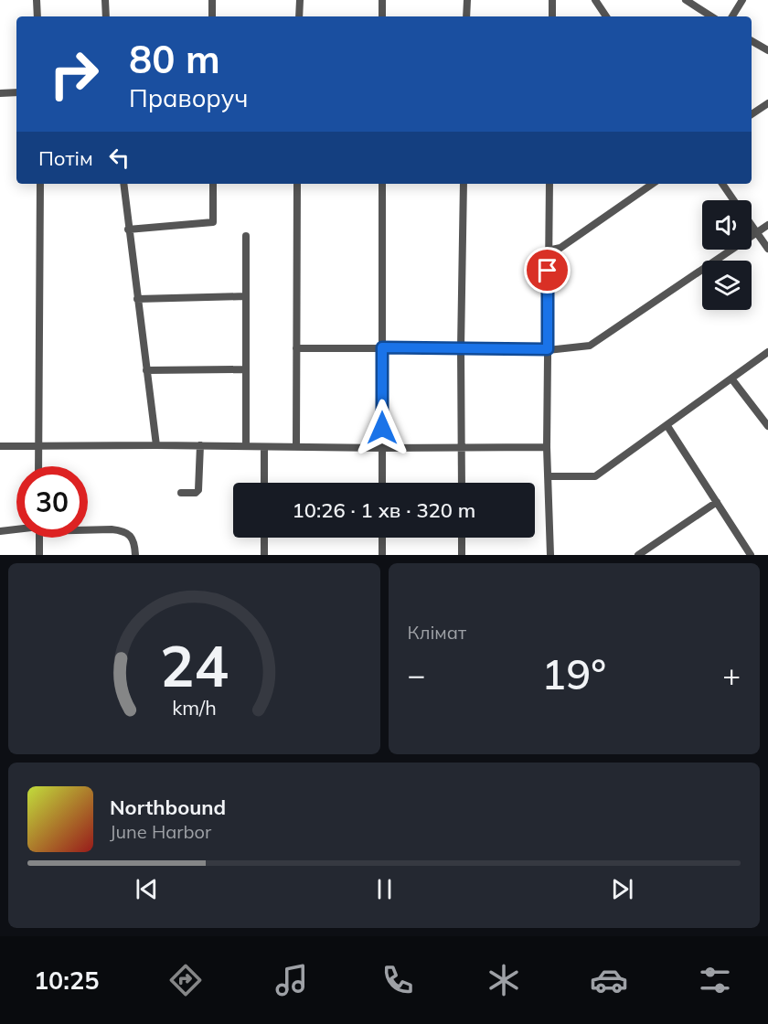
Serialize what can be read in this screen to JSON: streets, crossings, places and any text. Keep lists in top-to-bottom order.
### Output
{
  "page": {
    "turn": ["80 m", "Праворуч"],
    "then": "Потім",
    "limit": "30",
    "trip": "10:26 · 1 хв · 320 m",
    "tile": "Клімат",
    "heat": ["−", "19°", "+"],
    "song": ["Northbound", "June Harbor"],
    "tabs": "10:25",
    "gauge": ["24", "km/h"]
  }
}
